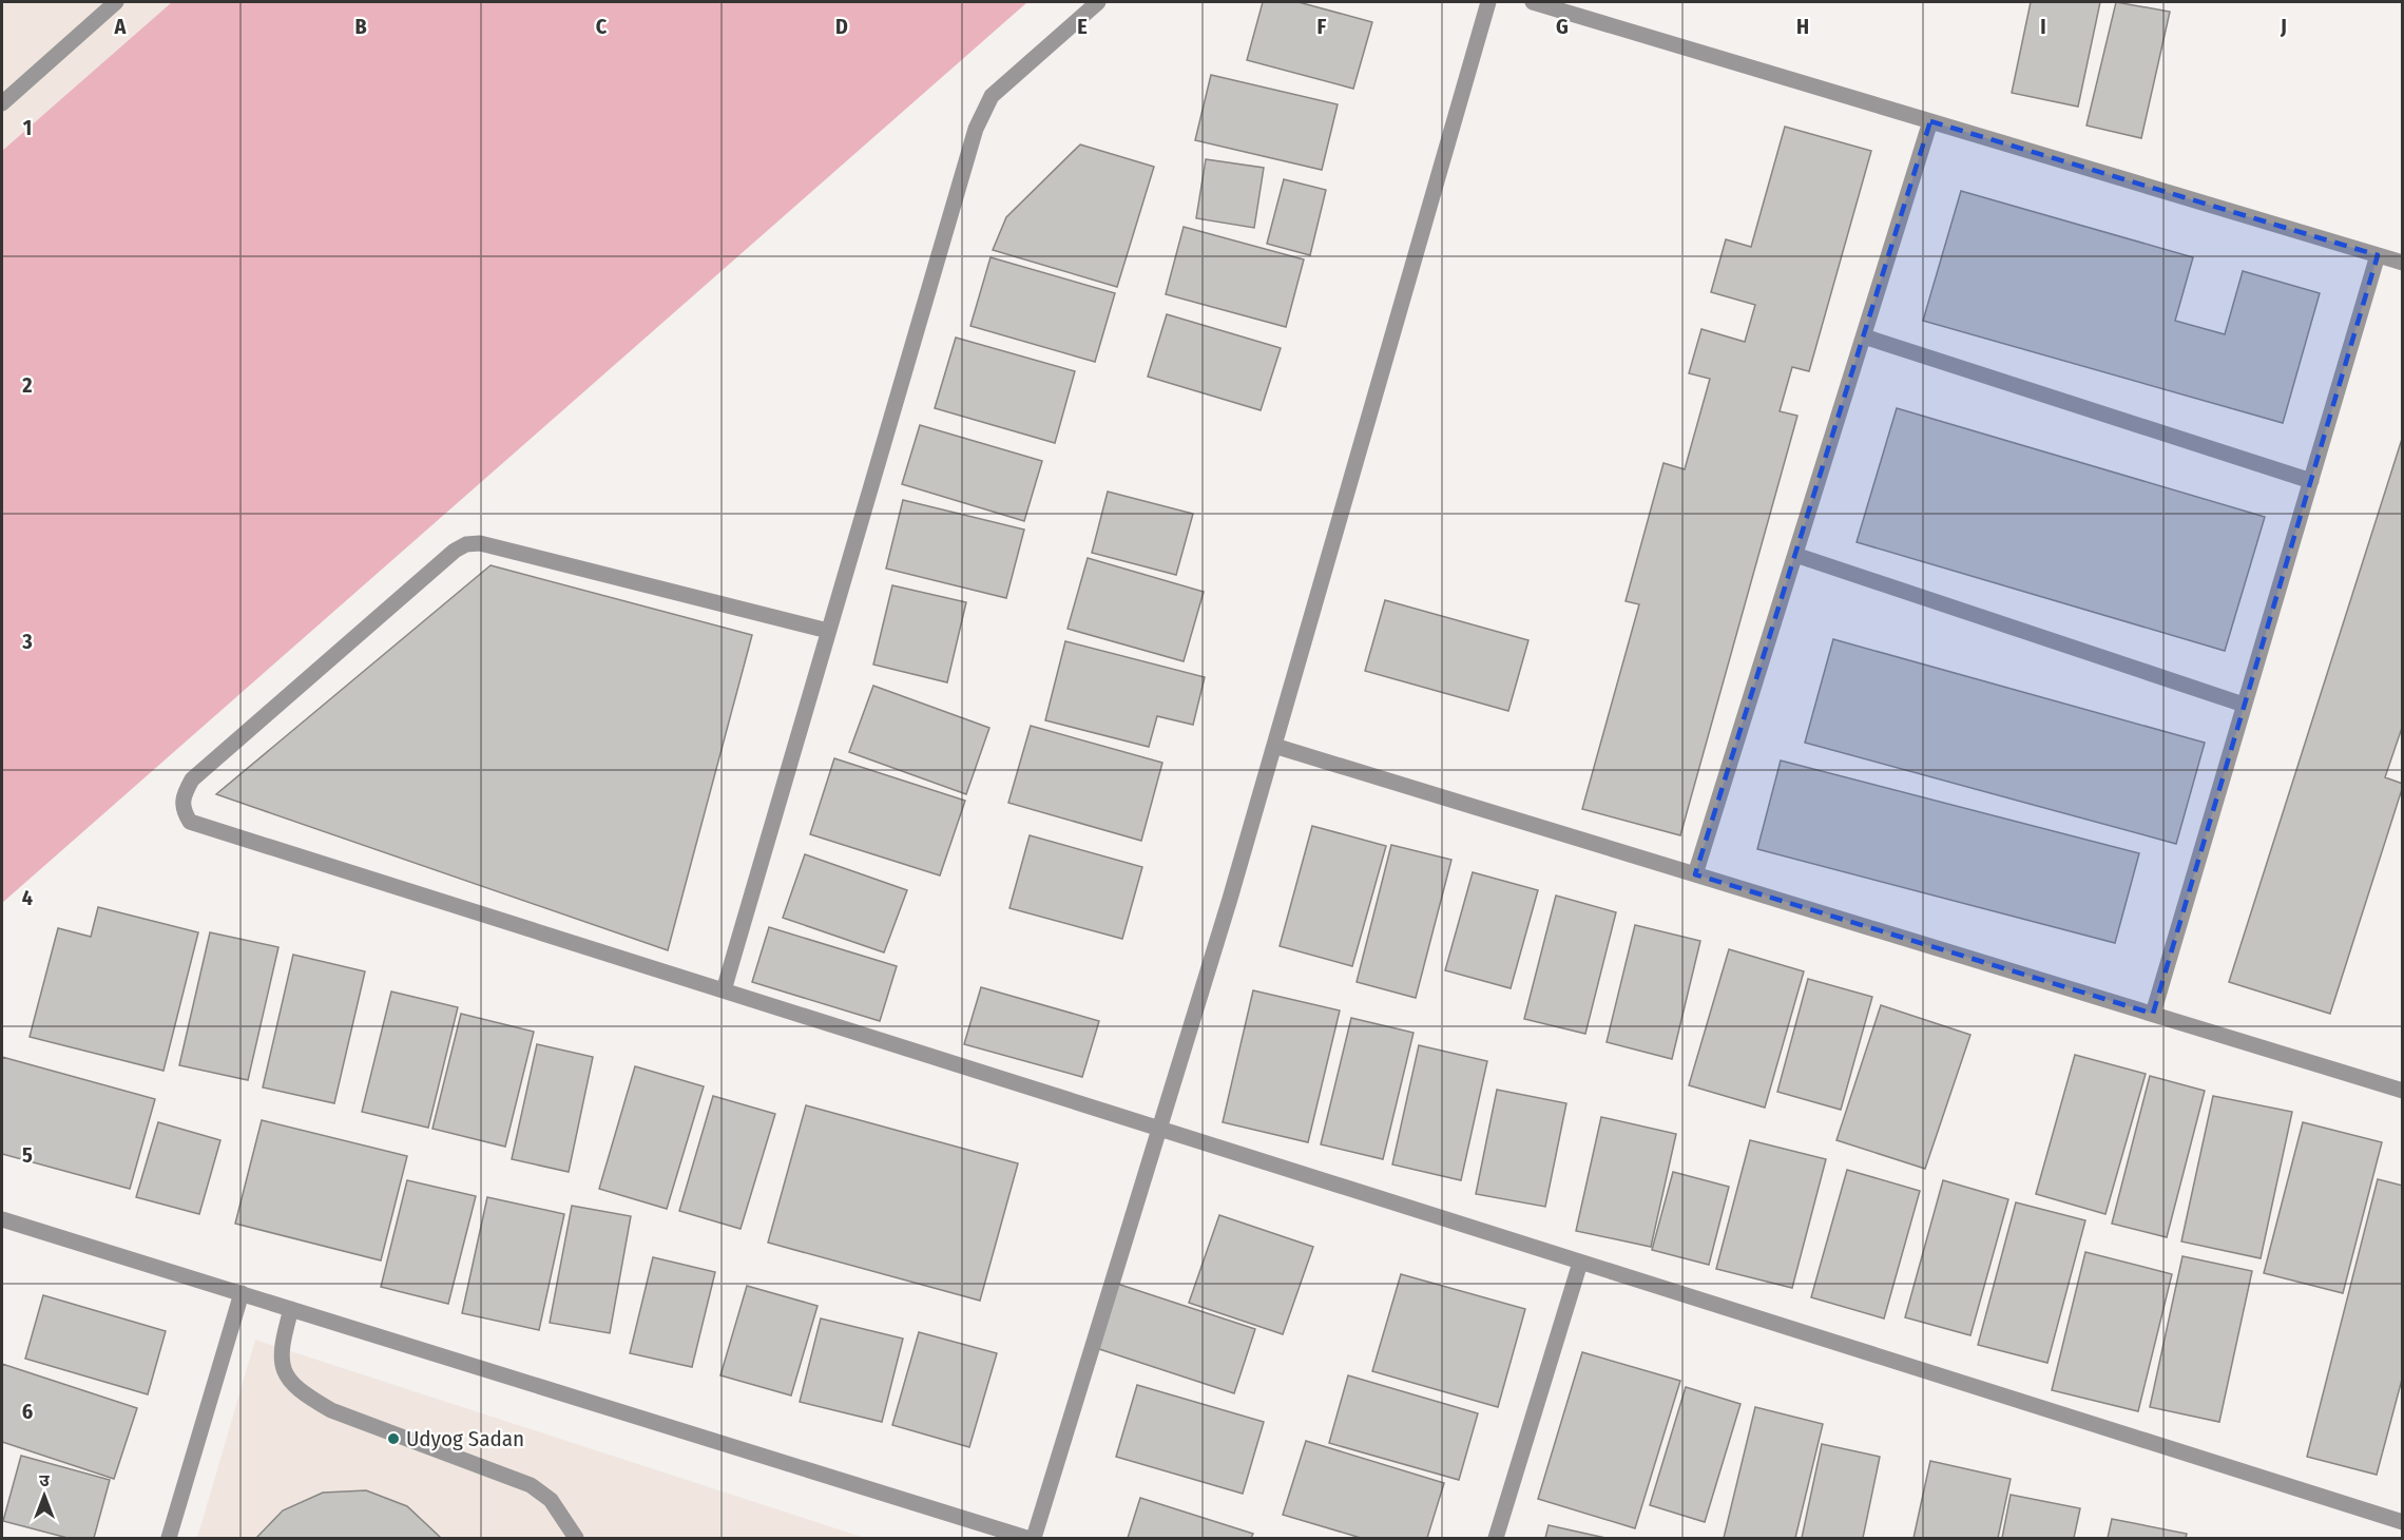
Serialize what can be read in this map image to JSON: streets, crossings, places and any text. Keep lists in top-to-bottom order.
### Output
{
  "places": ["Udyog Sadan"],
  "north": "top",
  "grid": {
    "columns": [
      "A",
      "B",
      "C",
      "D",
      "E",
      "F",
      "G",
      "H",
      "I",
      "J"
    ],
    "rows": [
      "1",
      "2",
      "3",
      "4",
      "5",
      "6"
    ]
  }
}
